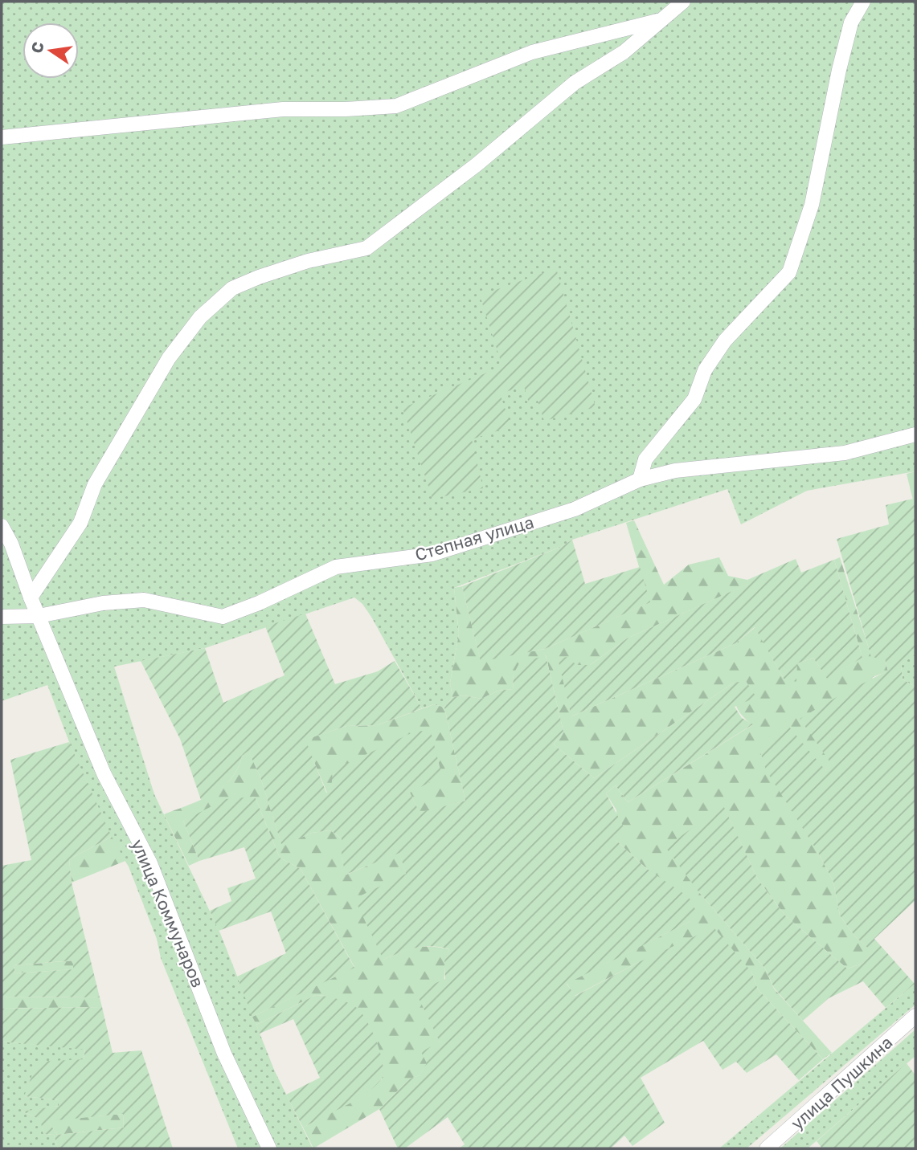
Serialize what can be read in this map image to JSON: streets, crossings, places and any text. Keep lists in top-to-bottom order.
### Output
{
  "streets": {
    "street": ["Степная улица", "улица Коммунаров", "улица Пушкина"]
  },
  "crossings": [
    ["Степная улица", "улица Коммунаров"]
  ],
  "north": "left"
}
